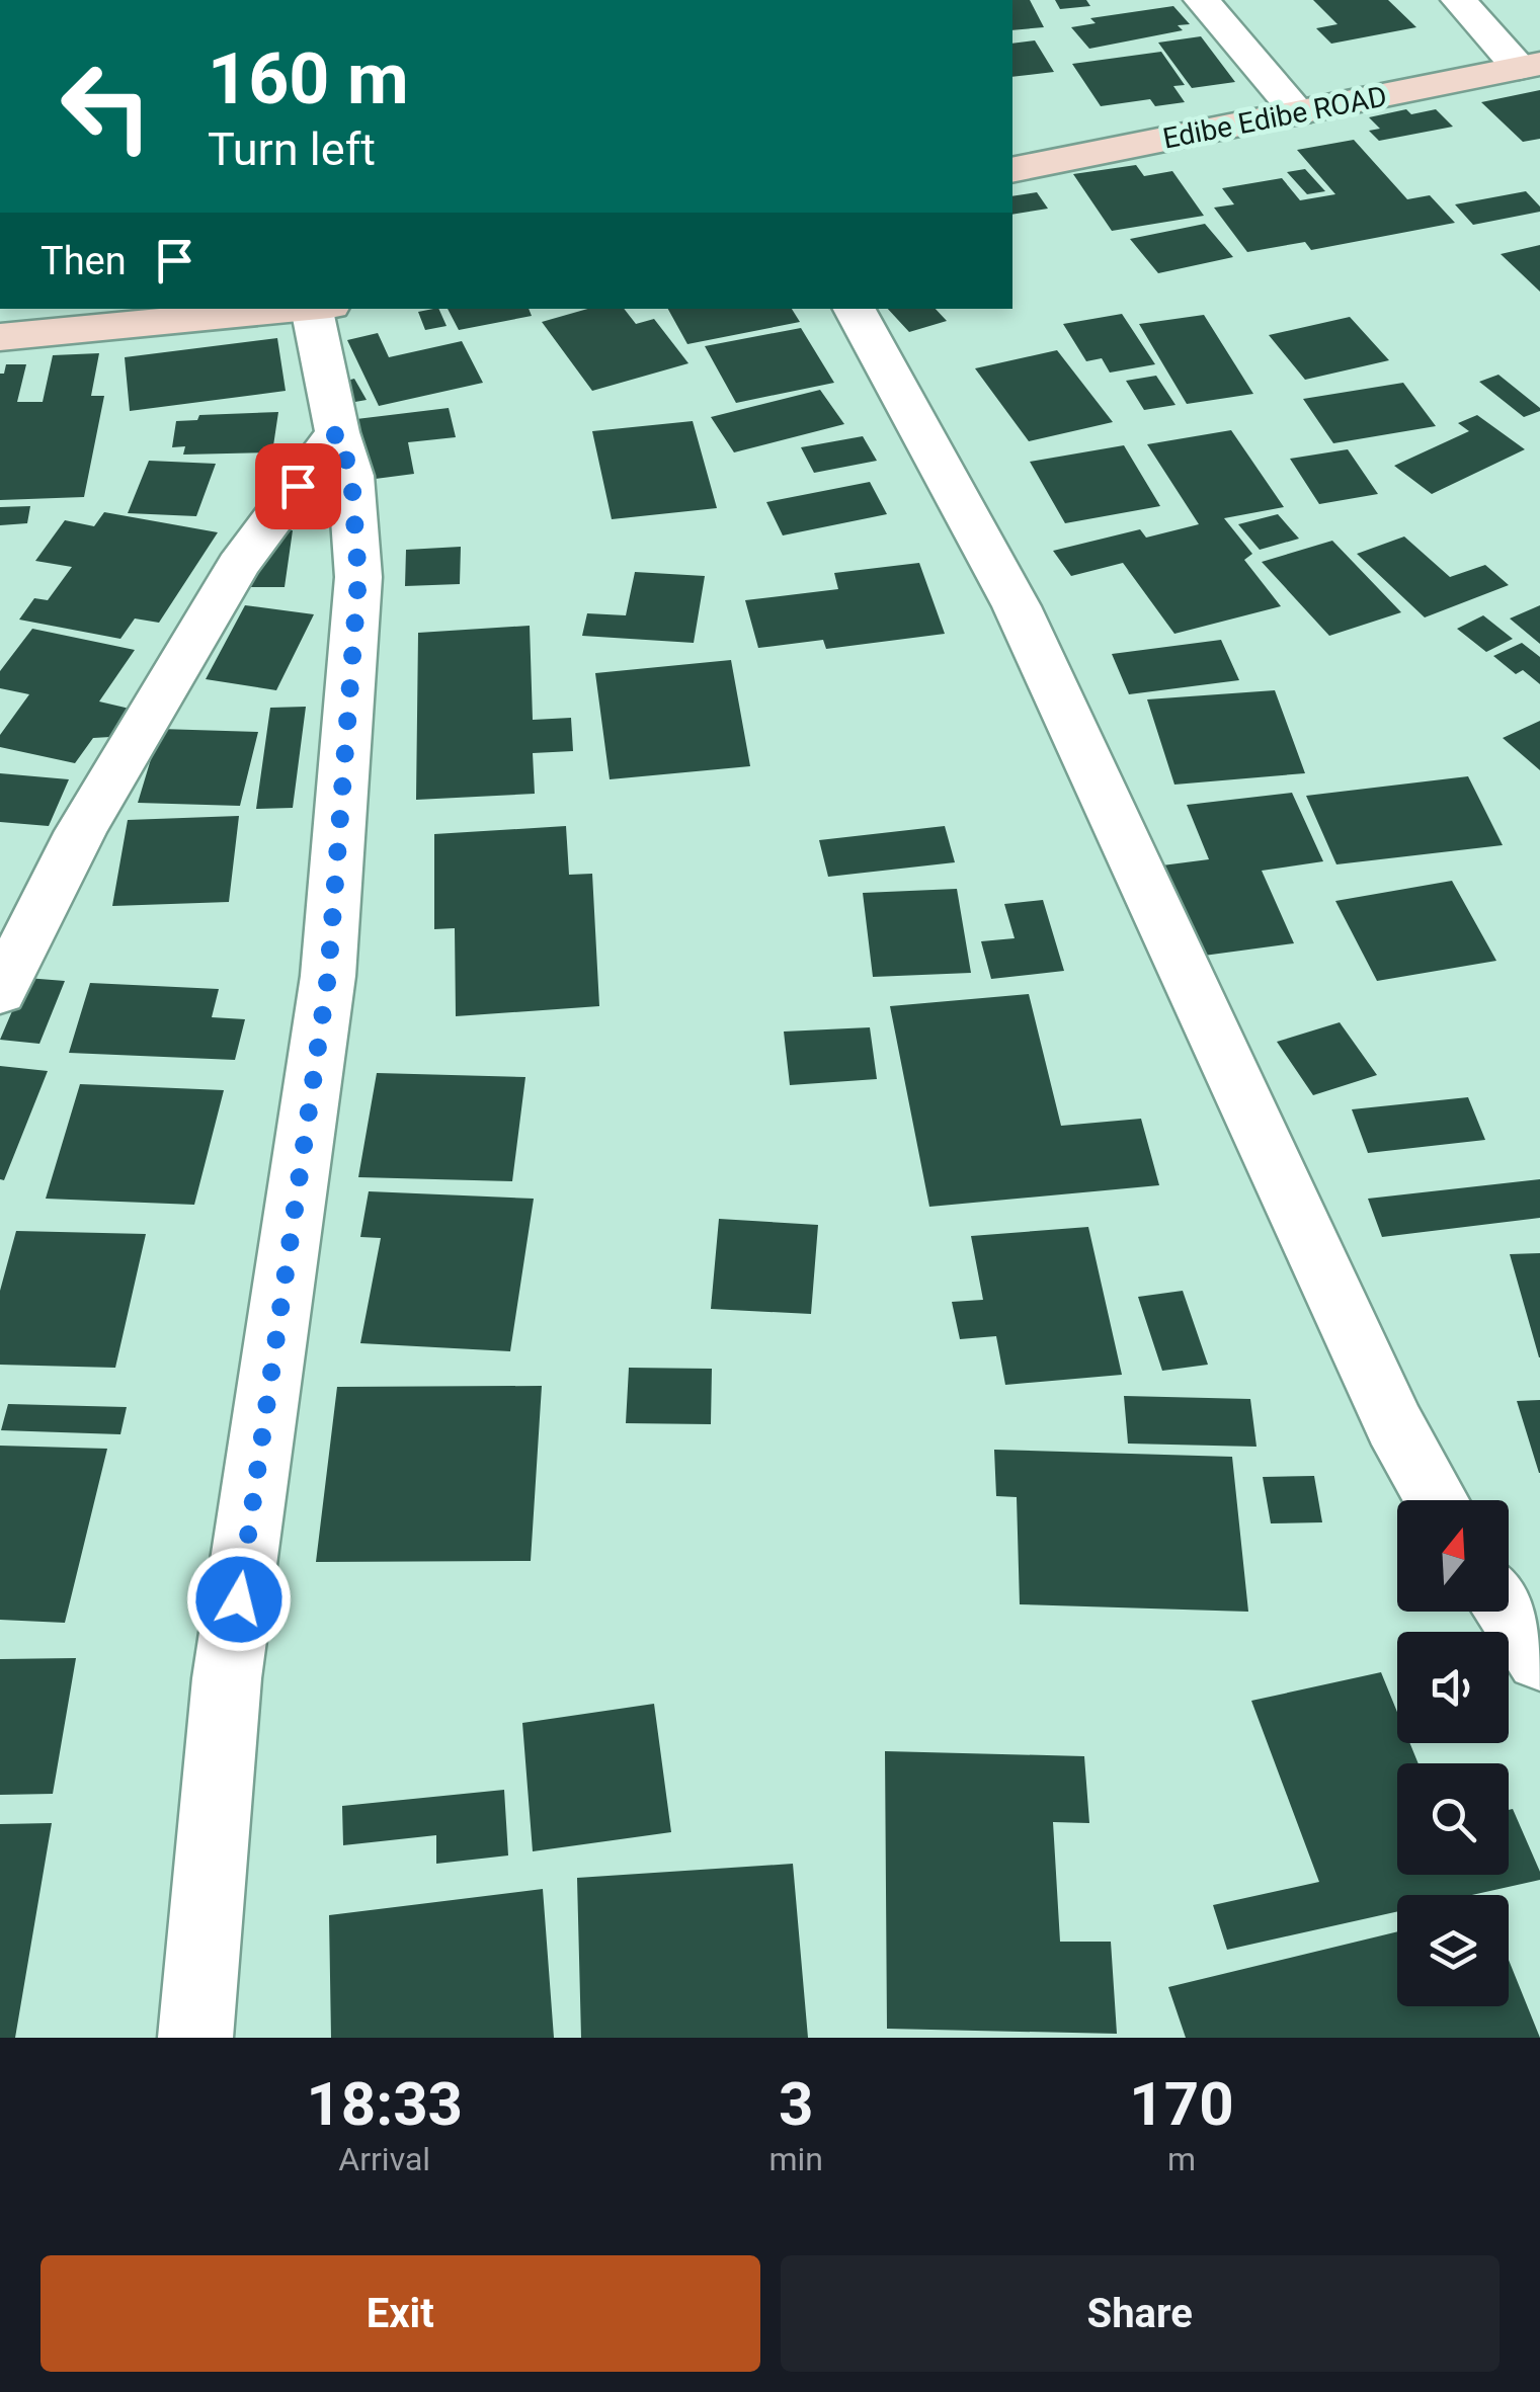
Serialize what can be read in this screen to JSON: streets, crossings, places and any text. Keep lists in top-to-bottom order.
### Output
{
  "streets": {
    "main road": ["Edibe Edibe ROAD"]
  },
  "north": "top",
  "page": {
    "turn": ["160 m", "Turn left"],
    "then": "Then",
    "eta": [
      "18:33",
      "Arrival",
      "3",
      "min",
      "170",
      "m"
    ],
    "buttons": ["Exit", "Share"]
  }
}
